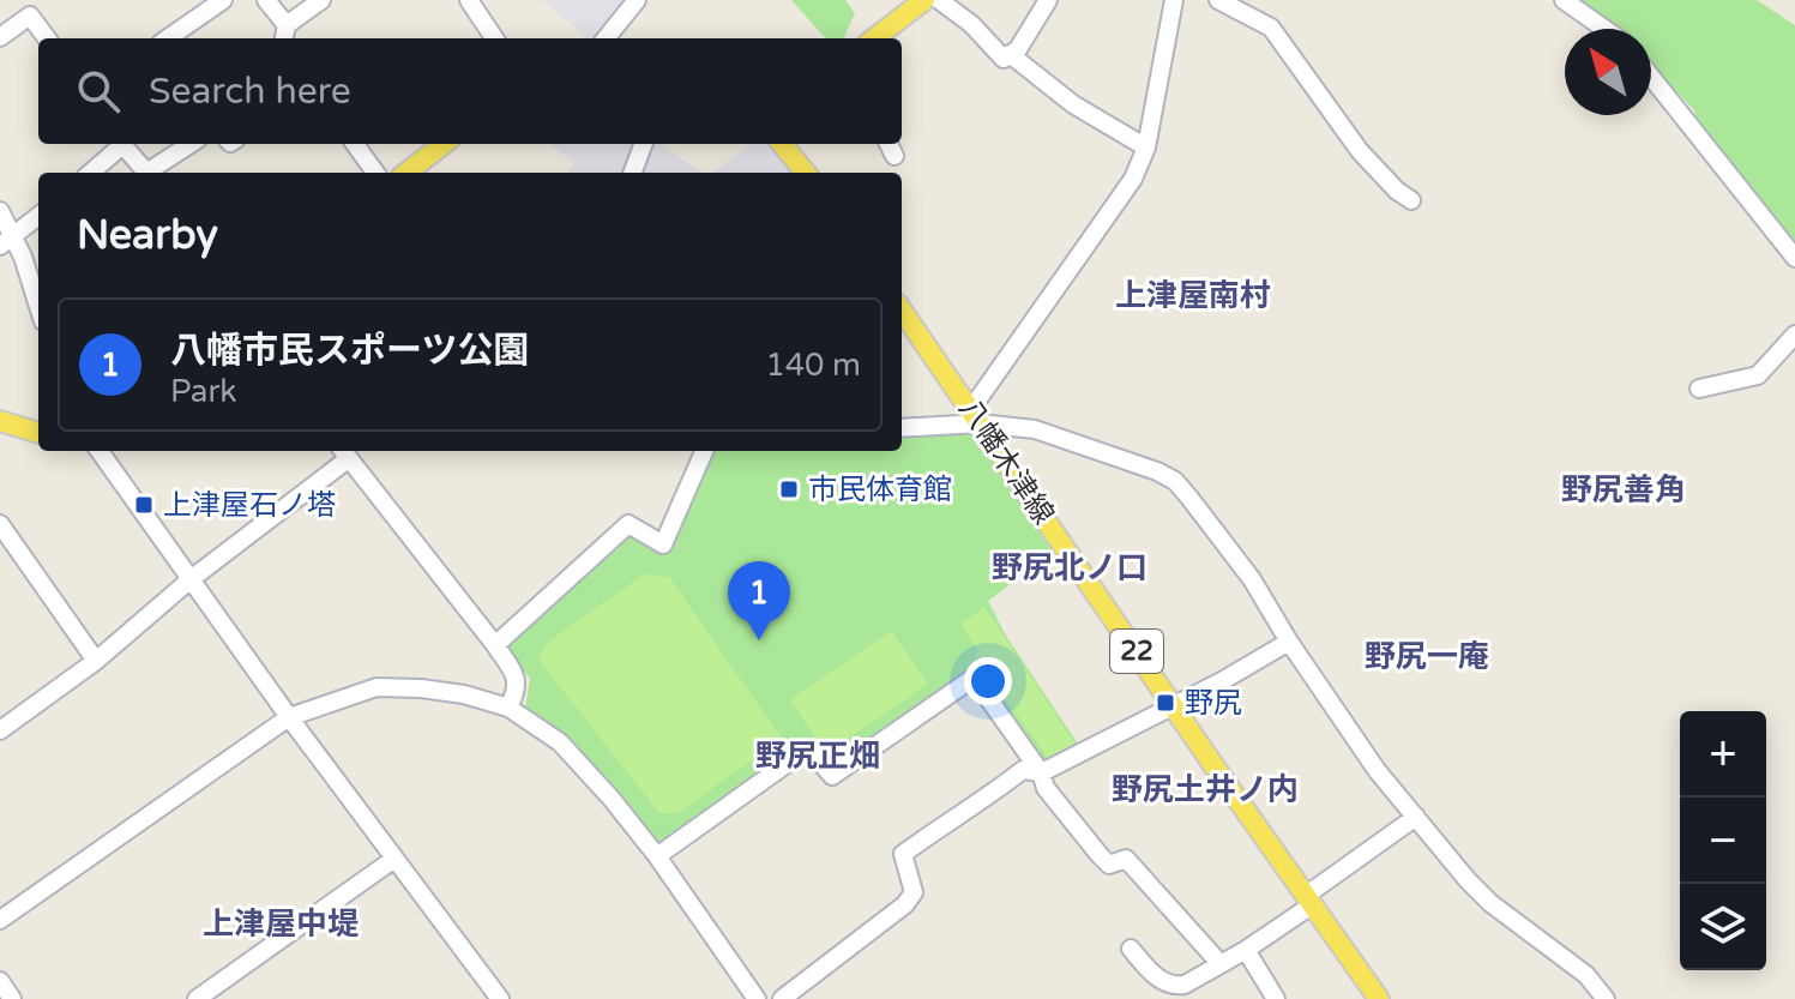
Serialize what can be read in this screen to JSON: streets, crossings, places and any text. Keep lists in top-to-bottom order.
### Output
{
  "streets": {
    "main road": ["八幡木津線", "22"]
  },
  "districts": [
    "上津屋南村",
    "野尻善角",
    "野尻北ノ口",
    "野尻一庵",
    "野尻正畑",
    "野尻土井ノ内",
    "上津屋中堤"
  ],
  "places": {
    "transit": ["市民体育館", "上津屋石ノ塔", "野尻"]
  },
  "north": "top left",
  "page": {
    "search": "Search here",
    "heading": "Nearby",
    "list": [
      {
        "mark": "1",
        "name": "八幡市民スポーツ公園",
        "note": "Park",
        "value": "140 m"
      }
    ],
    "pins": "1",
    "map_buttons": ["+", "−"]
  }
}
